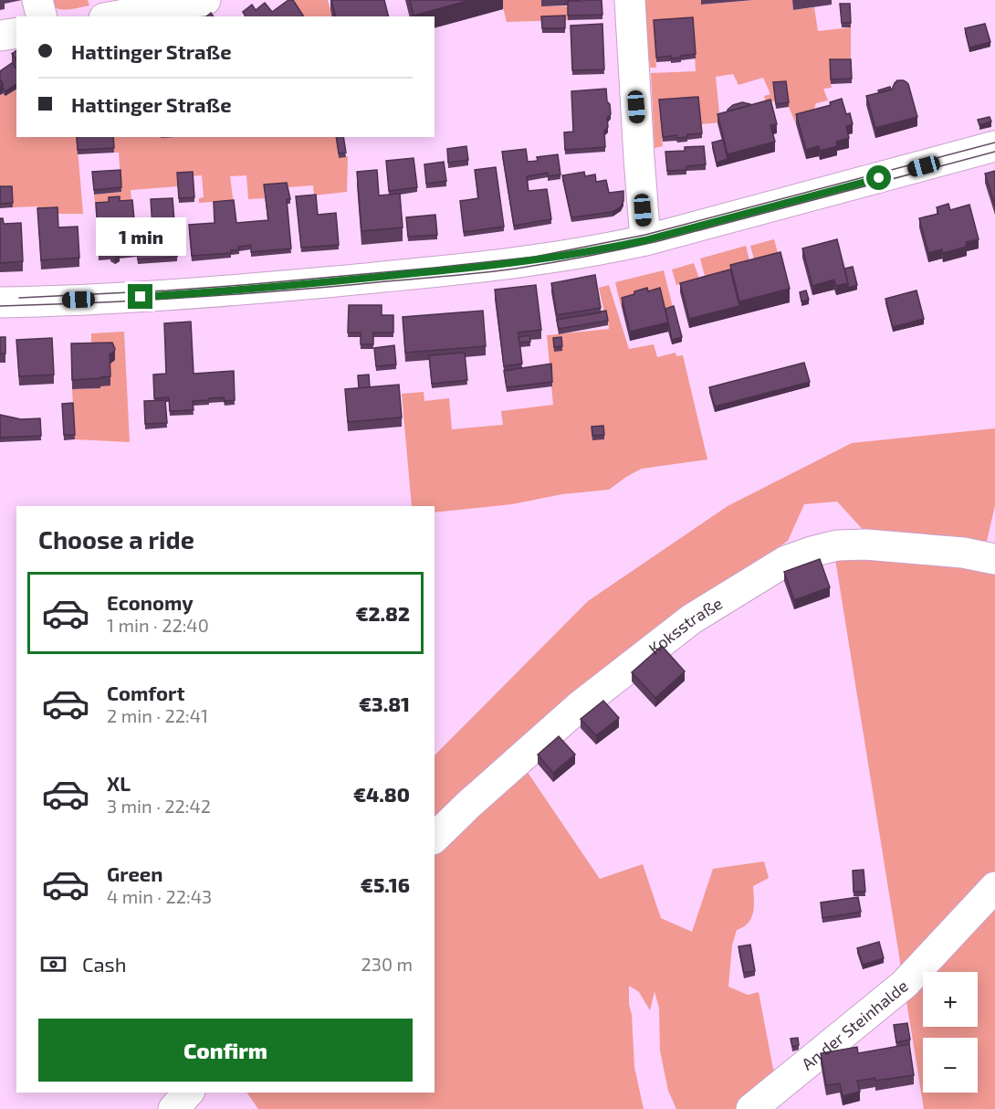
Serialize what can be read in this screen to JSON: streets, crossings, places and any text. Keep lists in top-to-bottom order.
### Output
{
  "streets": {
    "street": ["Koksstraße", "An der Steinhalde"]
  },
  "page": {
    "banner": ["Hattinger Straße", "Hattinger Straße"],
    "bubble": "1 min",
    "heading": "Choose a ride",
    "list": [
      {
        "name": "Economy",
        "note": "1 min · 22:40",
        "value": "€2.82"
      },
      {
        "name": "Comfort",
        "note": "2 min · 22:41",
        "value": "€3.81"
      },
      {
        "name": "XL",
        "note": "3 min · 22:42",
        "value": "€4.80"
      },
      {
        "name": "Green",
        "note": "4 min · 22:43",
        "value": "€5.16"
      }
    ],
    "pay": ["Cash", "230 m"],
    "map_buttons": ["+", "−"],
    "buttons": "Confirm"
  }
}
